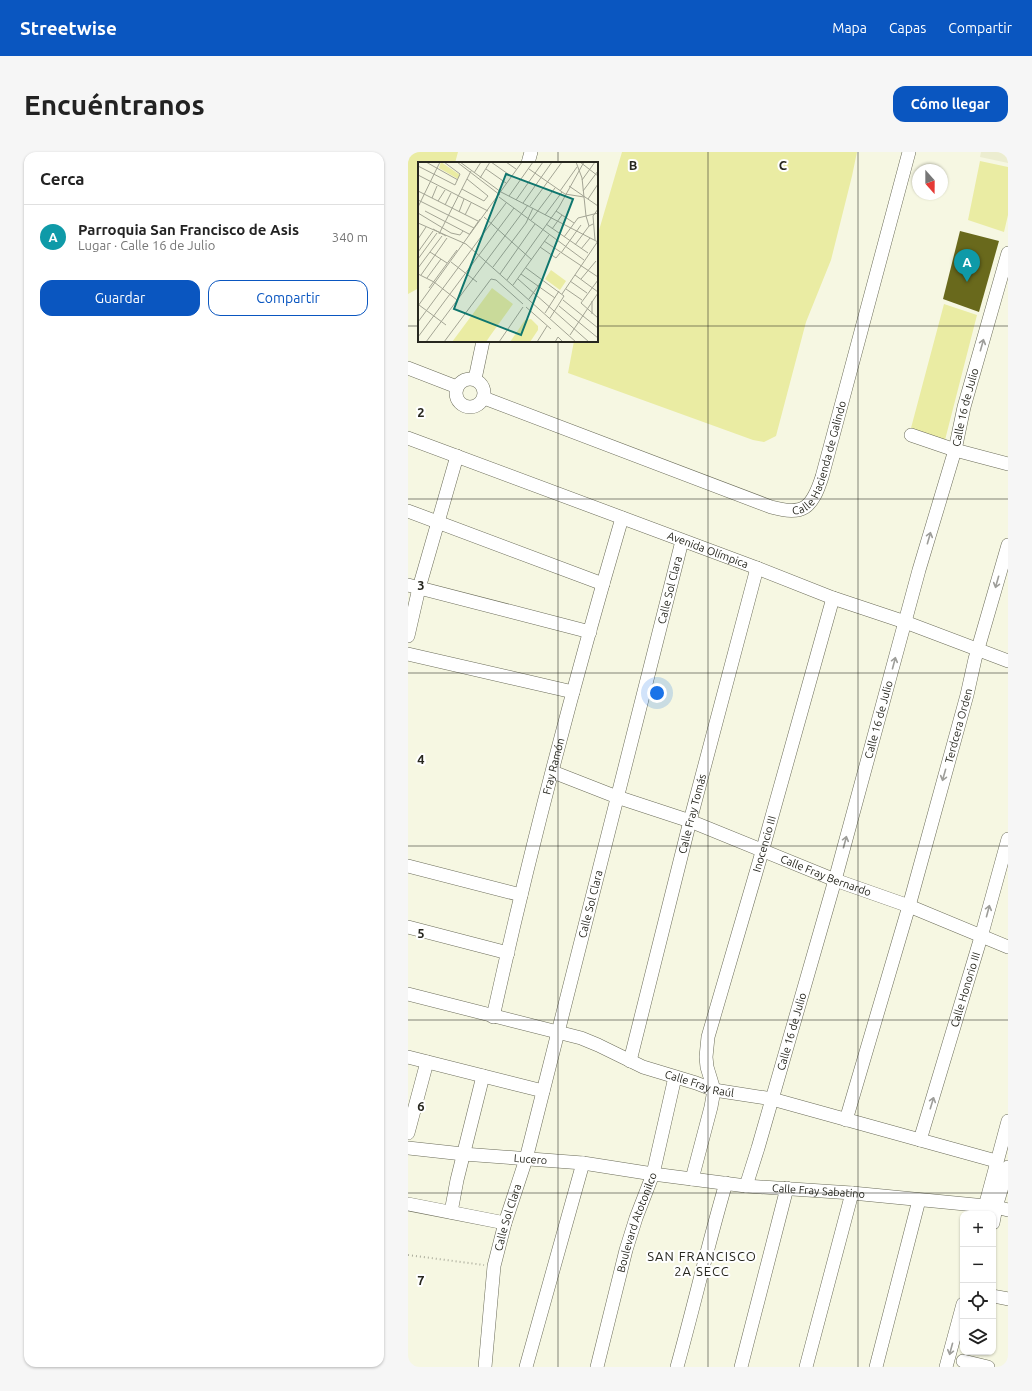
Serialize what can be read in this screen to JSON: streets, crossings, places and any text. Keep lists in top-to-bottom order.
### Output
{
  "streets": {
    "street": [
      "Calle 16 de Julio",
      "Calle Hacienda de Galindo",
      "Avenida Olímpica",
      "Calle Sol Clara",
      "Terdcera Orden",
      "Fray Ramón",
      "Calle Fray Tomás",
      "Inocencio III",
      "Calle Fray Bernardo",
      "Calle Honorio III",
      "Calle Fray Raúl",
      "Lucero",
      "Calle Fray Sabatino",
      "Boulevard Atotonilco"
    ]
  },
  "crossings": [
    ["Calle 16 de Julio", "Avenida Olímpica"],
    ["Calle 16 de Julio", "Calle Fray Bernardo"],
    ["Calle 16 de Julio", "Calle Fray Raúl"],
    ["Calle 16 de Julio", "Calle Fray Sabatino"],
    ["Avenida Olímpica", "Calle Sol Clara"],
    ["Avenida Olímpica", "Terdcera Orden"],
    ["Avenida Olímpica", "Fray Ramón"],
    ["Avenida Olímpica", "Calle Fray Tomás"],
    ["Avenida Olímpica", "Inocencio III"],
    ["Calle Sol Clara", "Calle Fray Bernardo"],
    ["Calle Sol Clara", "Calle Fray Raúl"],
    ["Calle Sol Clara", "Lucero"],
    ["Terdcera Orden", "Calle Fray Bernardo"],
    ["Terdcera Orden", "Calle Fray Raúl"],
    ["Fray Ramón", "Calle Fray Bernardo"],
    ["Fray Ramón", "Calle Fray Raúl"],
    ["Calle Fray Tomás", "Calle Fray Bernardo"],
    ["Calle Fray Tomás", "Calle Fray Raúl"],
    ["Inocencio III", "Calle Fray Bernardo"],
    ["Inocencio III", "Calle Fray Raúl"],
    ["Calle Fray Bernardo", "Calle Honorio III"],
    ["Calle Honorio III", "Calle Fray Raúl"],
    ["Calle Fray Raúl", "Boulevard Atotonilco"],
    ["Lucero", "Calle Fray Sabatino"],
    ["Lucero", "Boulevard Atotonilco"],
    ["Calle Fray Sabatino", "Boulevard Atotonilco"]
  ],
  "one_way": ["Calle 16 de Julio", "Terdcera Orden", "Calle Honorio III"],
  "districts": ["SAN FRANCISCO 2A SECC"],
  "north": "bottom",
  "page": {
    "header": "Streetwise",
    "nav": ["Mapa", "Capas", "Compartir"],
    "buttons": [
      "Cómo llegar",
      ["Guardar", "Compartir"]
    ],
    "title": "Encuéntranos",
    "heading": "Cerca",
    "list": [
      {
        "mark": "A",
        "name": "Parroquia San Francisco de Asis",
        "note": "Lugar · Calle 16 de Julio",
        "value": "340 m"
      }
    ],
    "pins": "A",
    "map_buttons": ["+", "−"]
  },
  "grid": {
    "columns": ["B", "C"],
    "rows": [
      "2",
      "3",
      "4",
      "5",
      "6",
      "7"
    ]
  }
}
